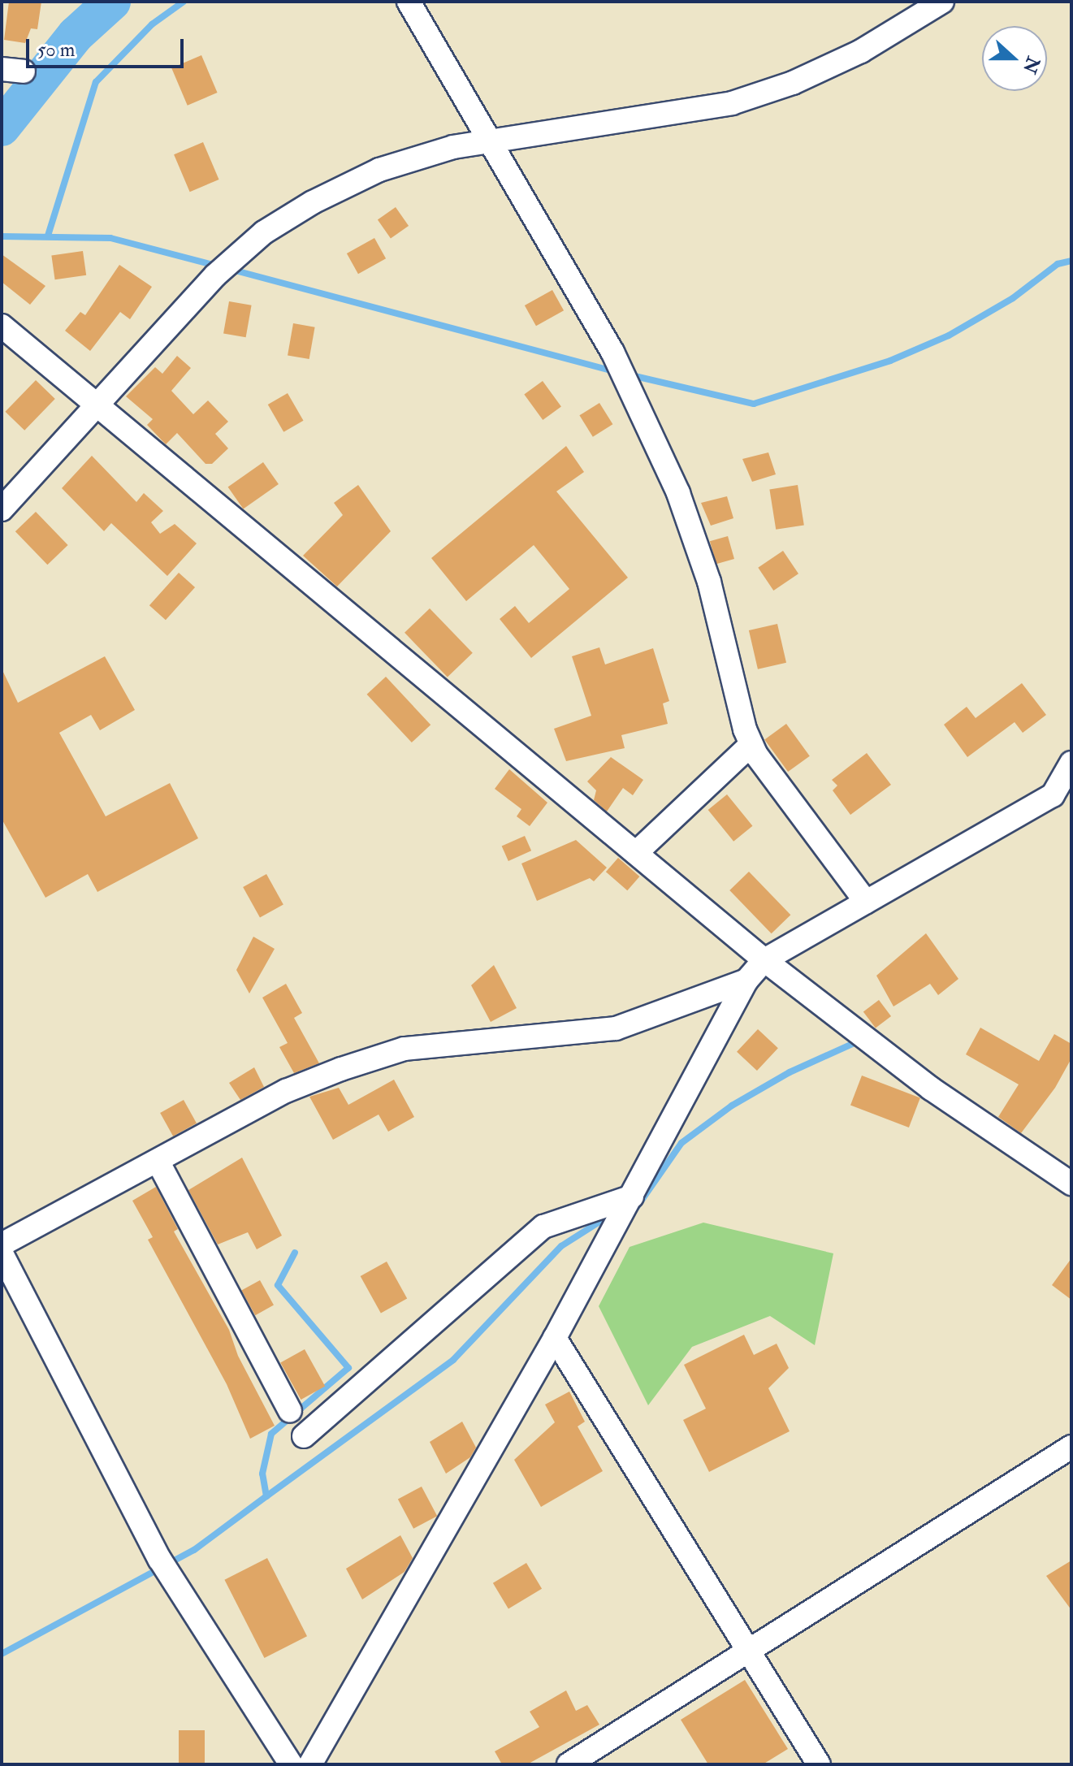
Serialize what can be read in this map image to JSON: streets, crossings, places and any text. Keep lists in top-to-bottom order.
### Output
{
  "scale_bar": "50 m",
  "north": "right"
}
